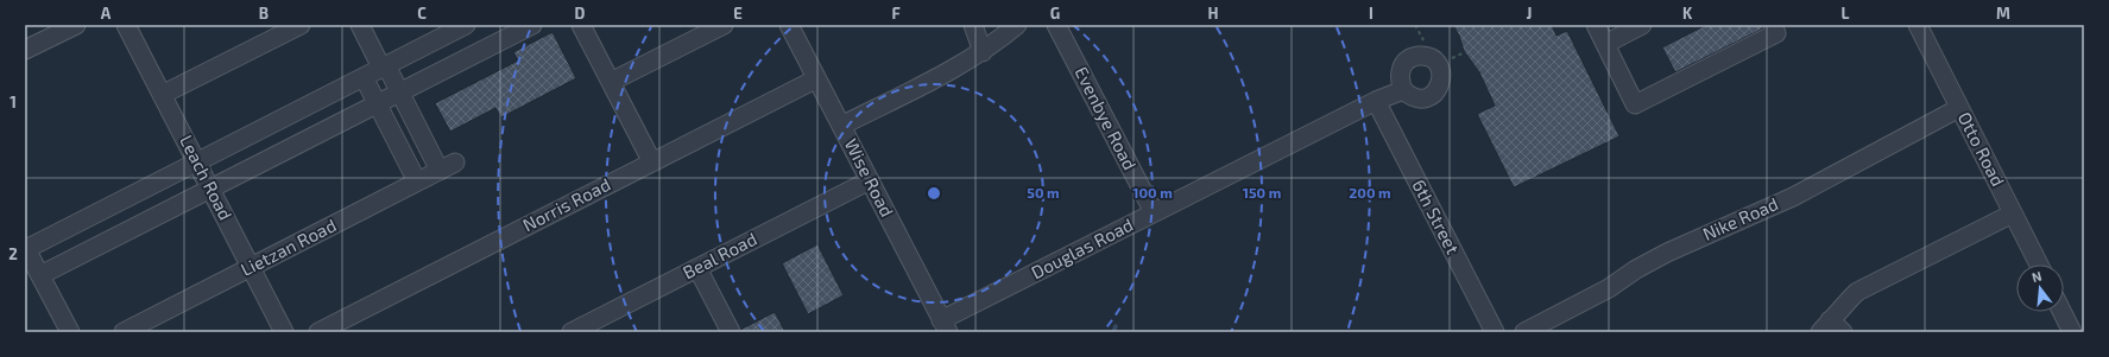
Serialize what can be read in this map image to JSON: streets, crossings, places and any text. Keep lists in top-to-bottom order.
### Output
{
  "streets": {
    "street": [
      "Evenbye Road",
      "Otto Road",
      "Leach Road",
      "Wise Road",
      "Norris Road",
      "6th Street",
      "Nike Road",
      "Lietzan Road",
      "Douglas Road",
      "Beal Road"
    ]
  },
  "crossings": [
    ["Evenbye Road", "Douglas Road"],
    ["Otto Road", "Nike Road"],
    ["Leach Road", "Lietzan Road"],
    ["Wise Road", "Norris Road"],
    ["Wise Road", "Douglas Road"],
    ["Wise Road", "Beal Road"],
    ["6th Street", "Douglas Road"]
  ],
  "north": "top",
  "grid": {
    "columns": [
      "A",
      "B",
      "C",
      "D",
      "E",
      "F",
      "G",
      "H",
      "I",
      "J",
      "K",
      "L",
      "M"
    ],
    "rows": ["1", "2"]
  },
  "rings": [
    "50 m",
    "100 m",
    "150 m",
    "200 m"
  ]
}
